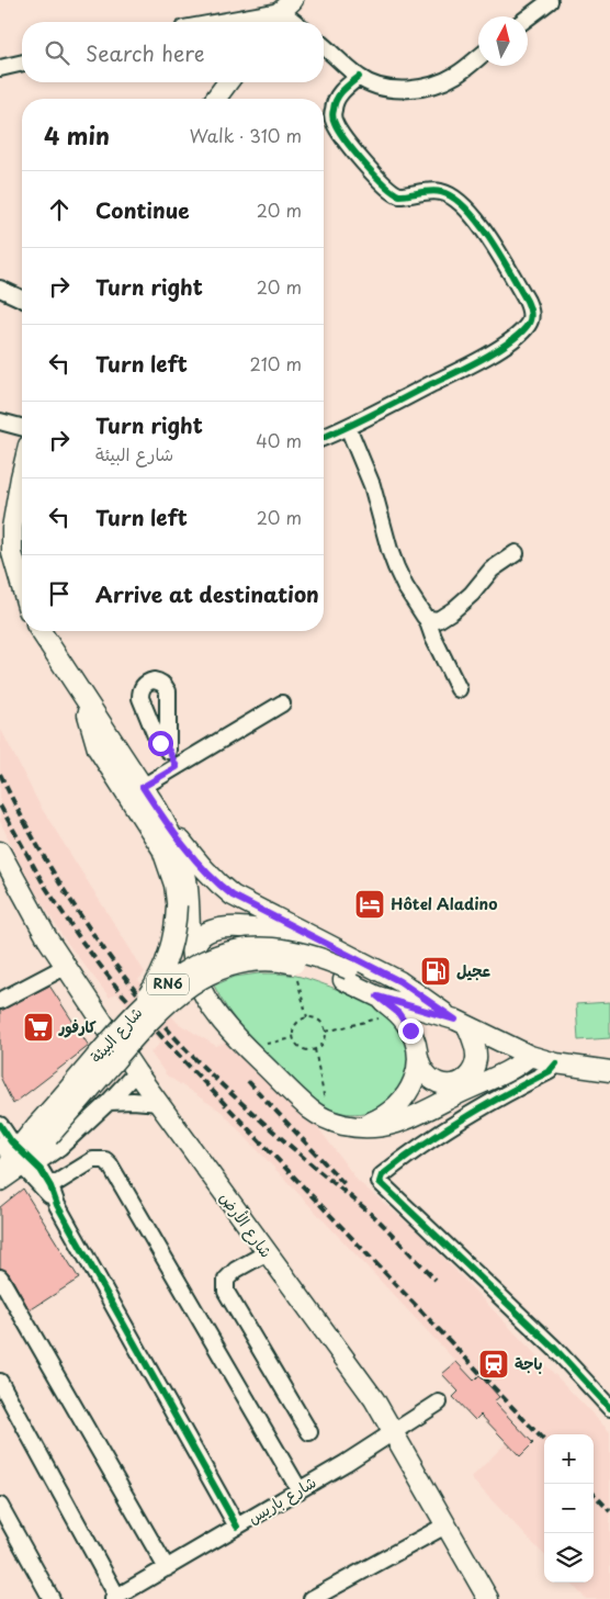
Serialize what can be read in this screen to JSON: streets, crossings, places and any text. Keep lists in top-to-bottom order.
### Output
{
  "streets": {
    "main road": ["RN6", "شارع البيئة", "شارع الأرض"],
    "street": ["شارع باريس"]
  },
  "crossings": [
    ["شارع الأرض", "شارع باريس"]
  ],
  "places": {
    "hotel": ["Hôtel Aladino"],
    "fuel station": ["عجيل"],
    "supermarket": ["كارفور"],
    "station": ["باجة"]
  },
  "north": "top",
  "page": {
    "search": "Search here",
    "heading": ["4 min", "Walk · 310 m"],
    "list": [
      ["Continue", "20 m"],
      ["Turn right", "20 m"],
      ["Turn left", "210 m"],
      ["Turn right", "شارع البيئة", "40 m"],
      ["Turn left", "20 m"],
      "Arrive at destination"
    ],
    "map_buttons": ["+", "−"]
  }
}
